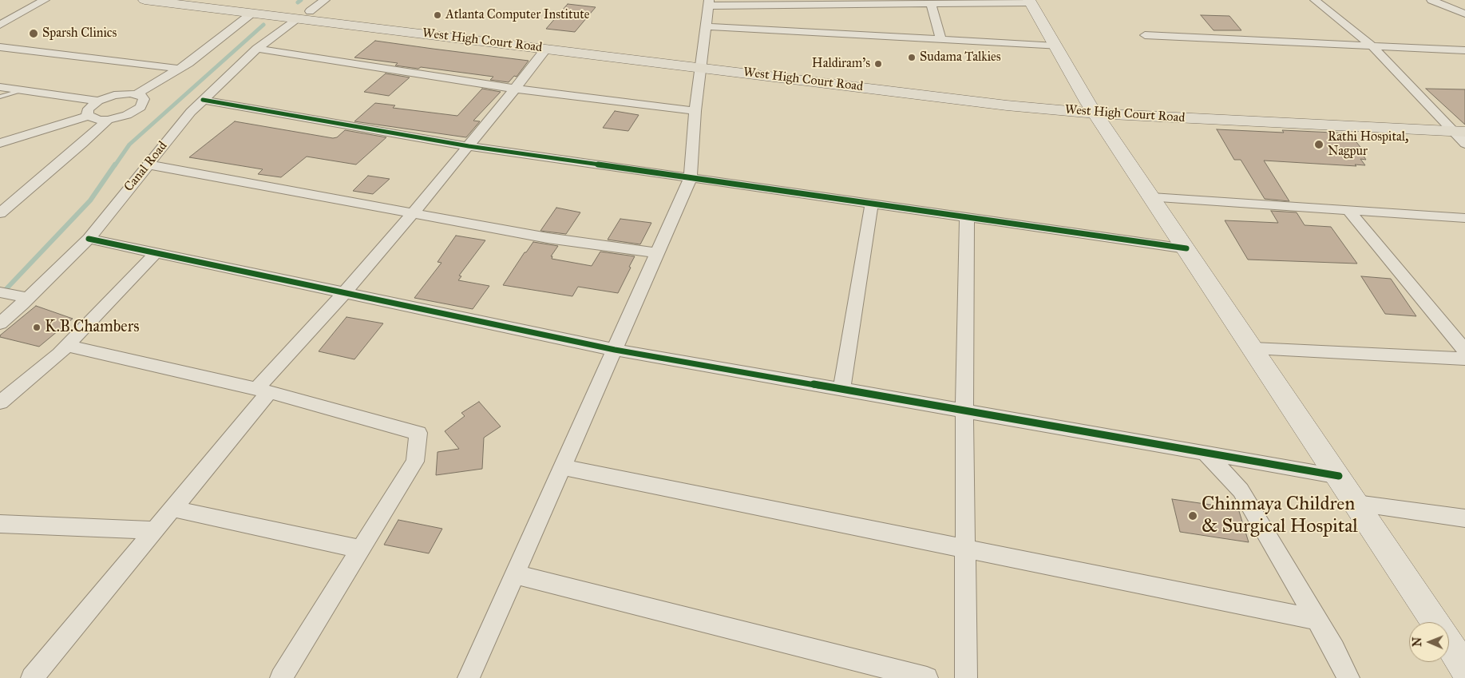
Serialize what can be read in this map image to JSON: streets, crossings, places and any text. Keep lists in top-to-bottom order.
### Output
{
  "streets": {
    "main road": ["West High Court Road"],
    "street": ["Canal Road"]
  },
  "crossings": [
    ["West High Court Road", "Canal Road"]
  ],
  "places": [
    "Atlanta Computer Institute",
    "Sparsh Clinics",
    "Sudama Talkies",
    "Haldiram's",
    "Rathi Hospital, Nagpur",
    "K.B.Chambers",
    "Chinmaya Children & Surgical Hospital"
  ],
  "north": "left"
}
